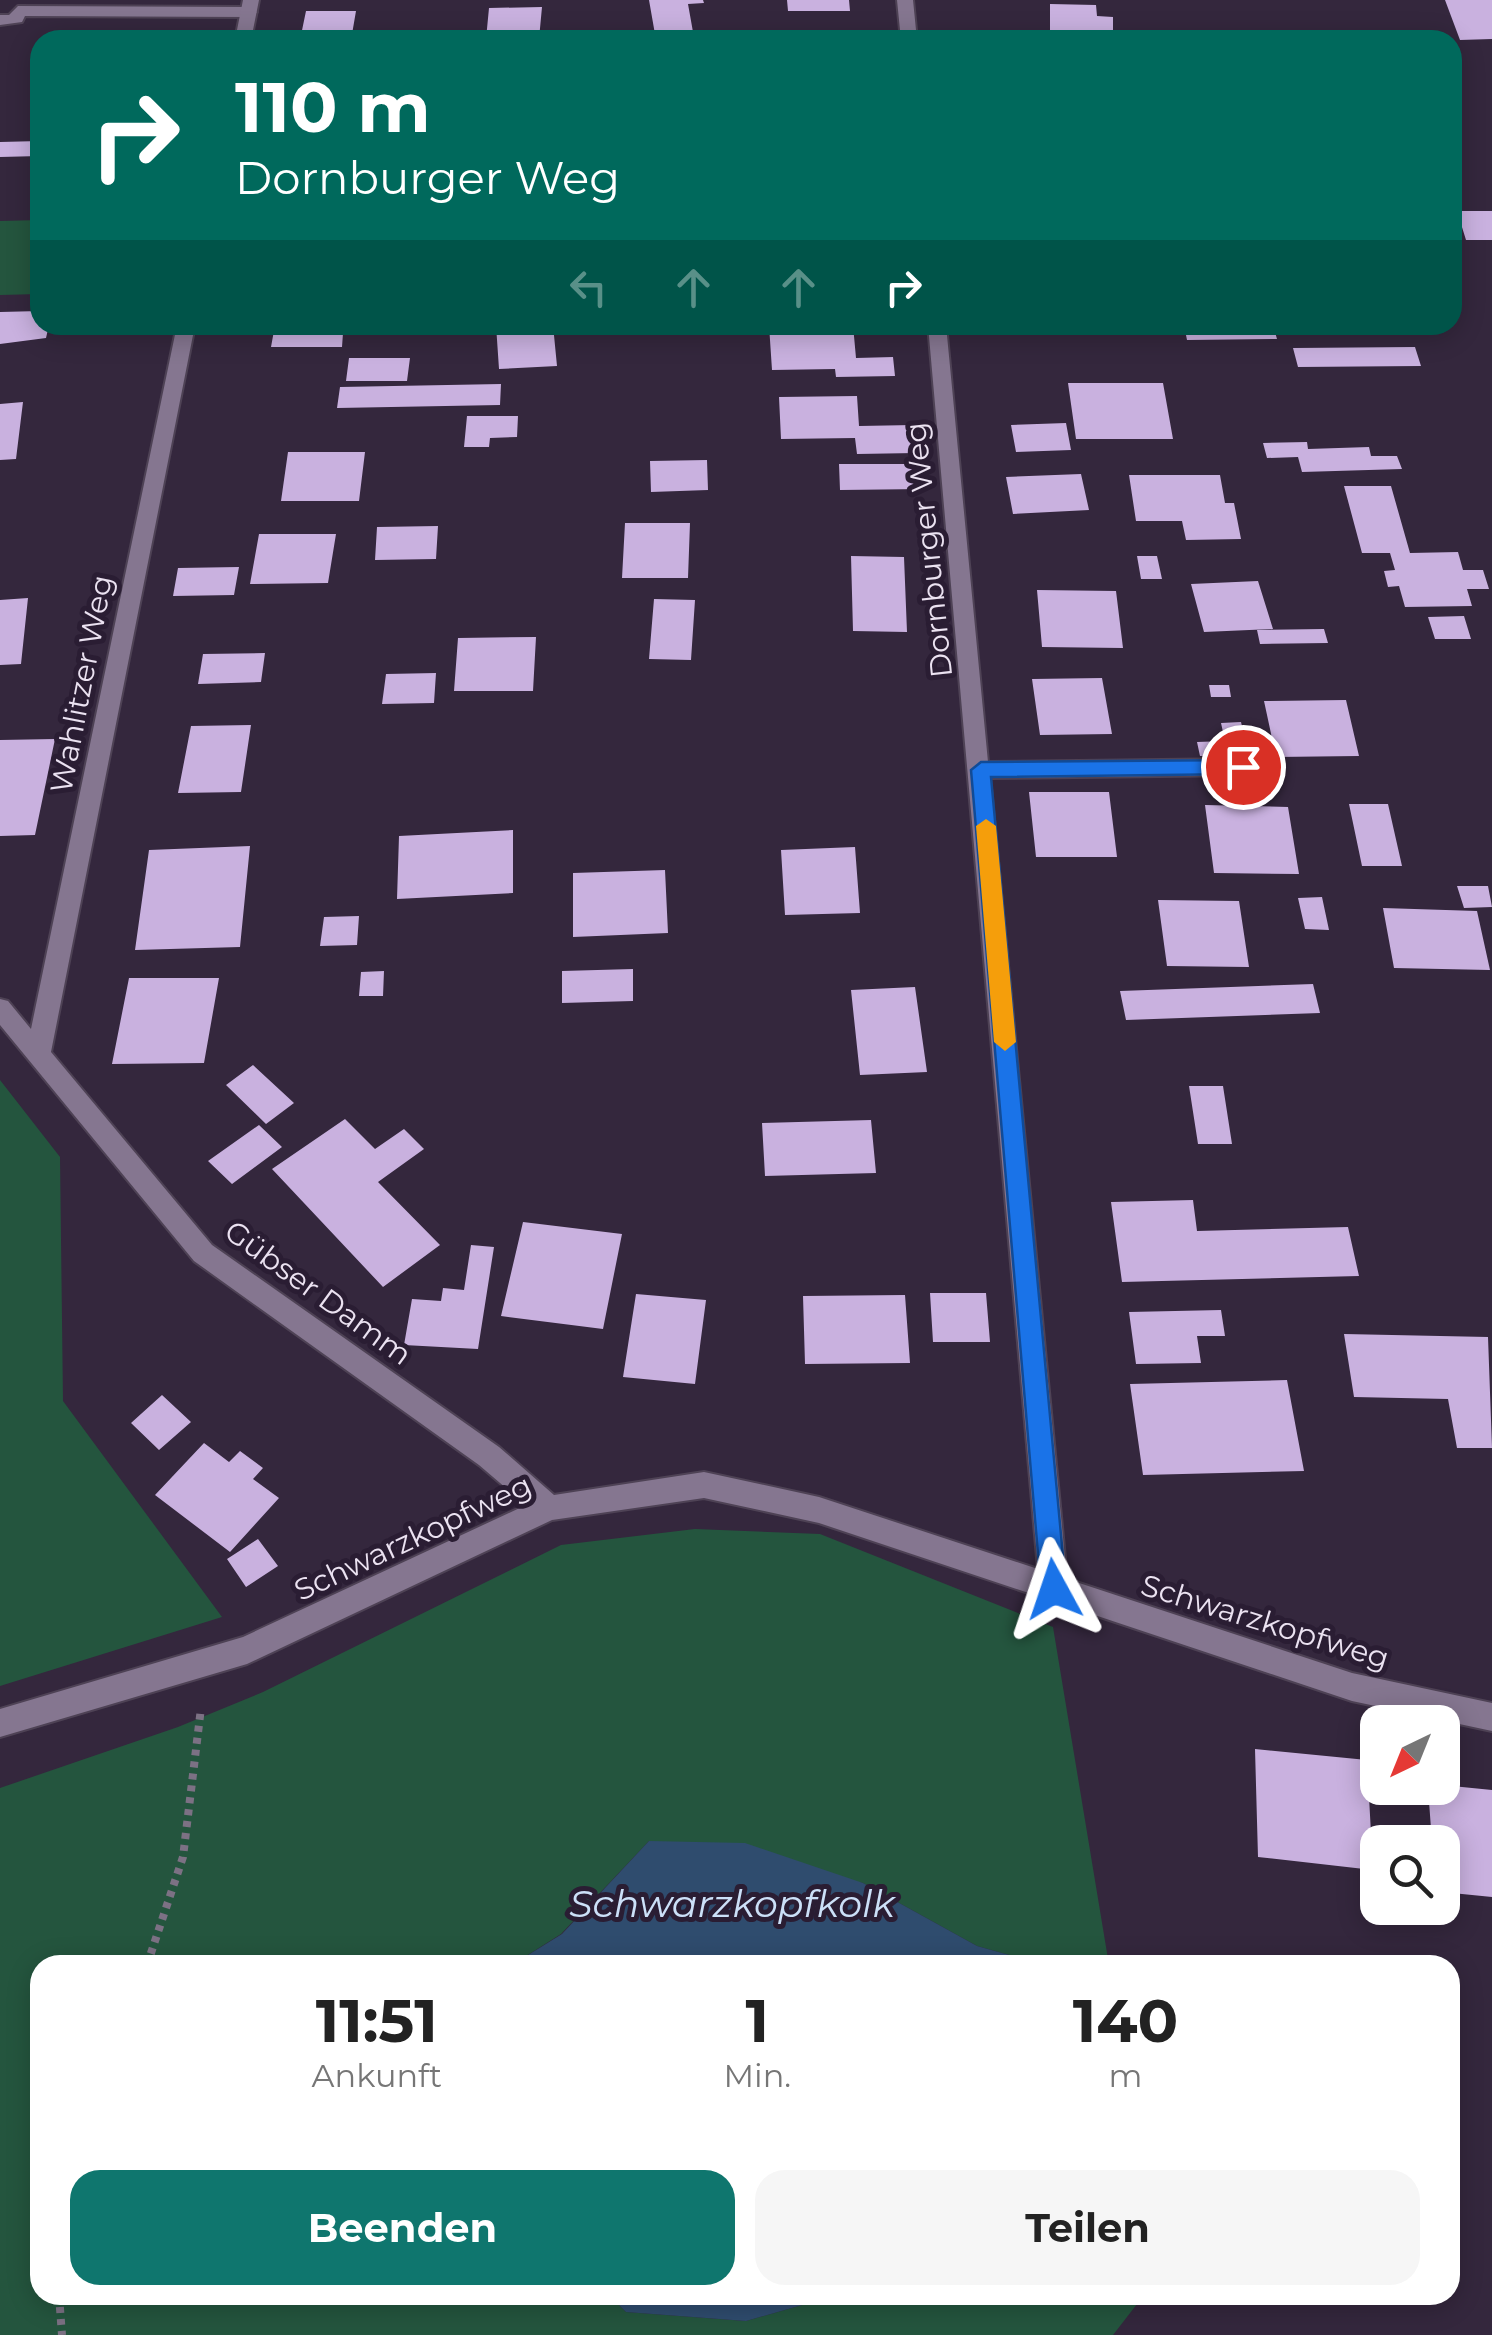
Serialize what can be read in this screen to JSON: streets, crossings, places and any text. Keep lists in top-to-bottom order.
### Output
{
  "streets": {
    "street": [
      "Dornburger Weg",
      "Wahlitzer Weg",
      "Gübser Damm",
      "Schwarzkopfweg"
    ]
  },
  "crossings": [
    ["Dornburger Weg", "Schwarzkopfweg"],
    ["Wahlitzer Weg", "Gübser Damm"],
    ["Gübser Damm", "Schwarzkopfweg"]
  ],
  "water": ["Schwarzkopfkolk"],
  "north": "bottom left",
  "page": {
    "turn": ["110 m", "Dornburger Weg"],
    "eta": [
      "11:51",
      "Ankunft",
      "1",
      "Min.",
      "140",
      "m"
    ],
    "buttons": ["Beenden", "Teilen"]
  }
}
